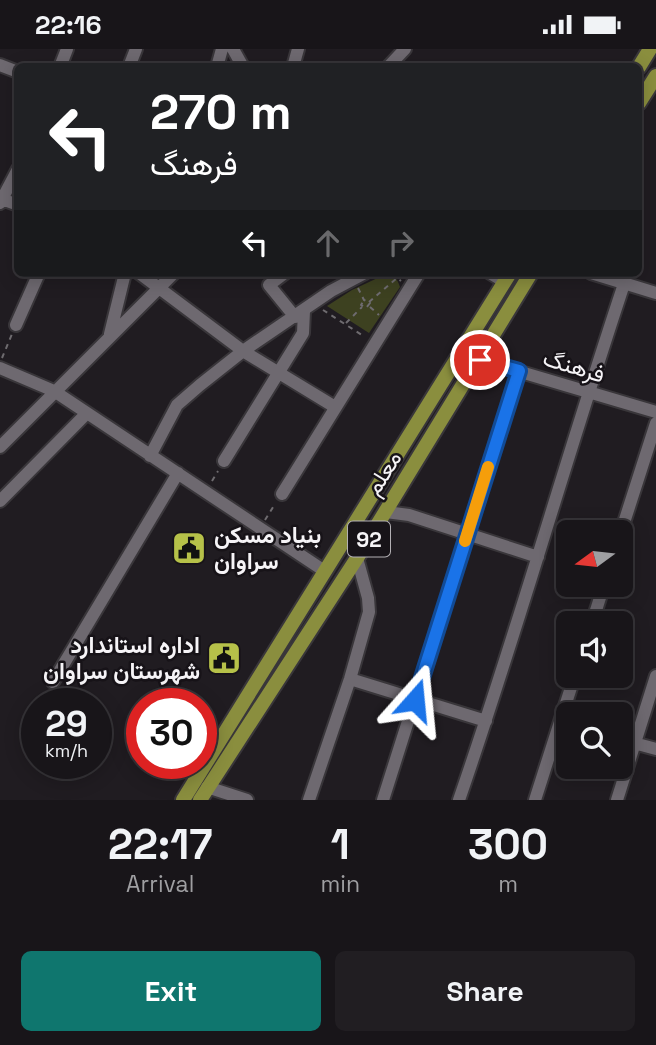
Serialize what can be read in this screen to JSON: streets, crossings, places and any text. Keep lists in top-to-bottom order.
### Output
{
  "streets": {
    "main road": ["معلم", "92"],
    "street": ["فرهنگ"]
  },
  "crossings": [
    ["فرهنگ", "معلم"]
  ],
  "places": {
    "public building": ["بنیاد مسکن سراوان", "اداره استاندارد شهرستان سراوان"]
  },
  "north": "left",
  "page": {
    "status": "22:16",
    "turn": ["270 m", "فرهنگ"],
    "speed": "29 km/h",
    "limit": "30",
    "eta": [
      "22:17",
      "Arrival",
      "1",
      "min",
      "300",
      "m"
    ],
    "buttons": ["Exit", "Share"]
  }
}
